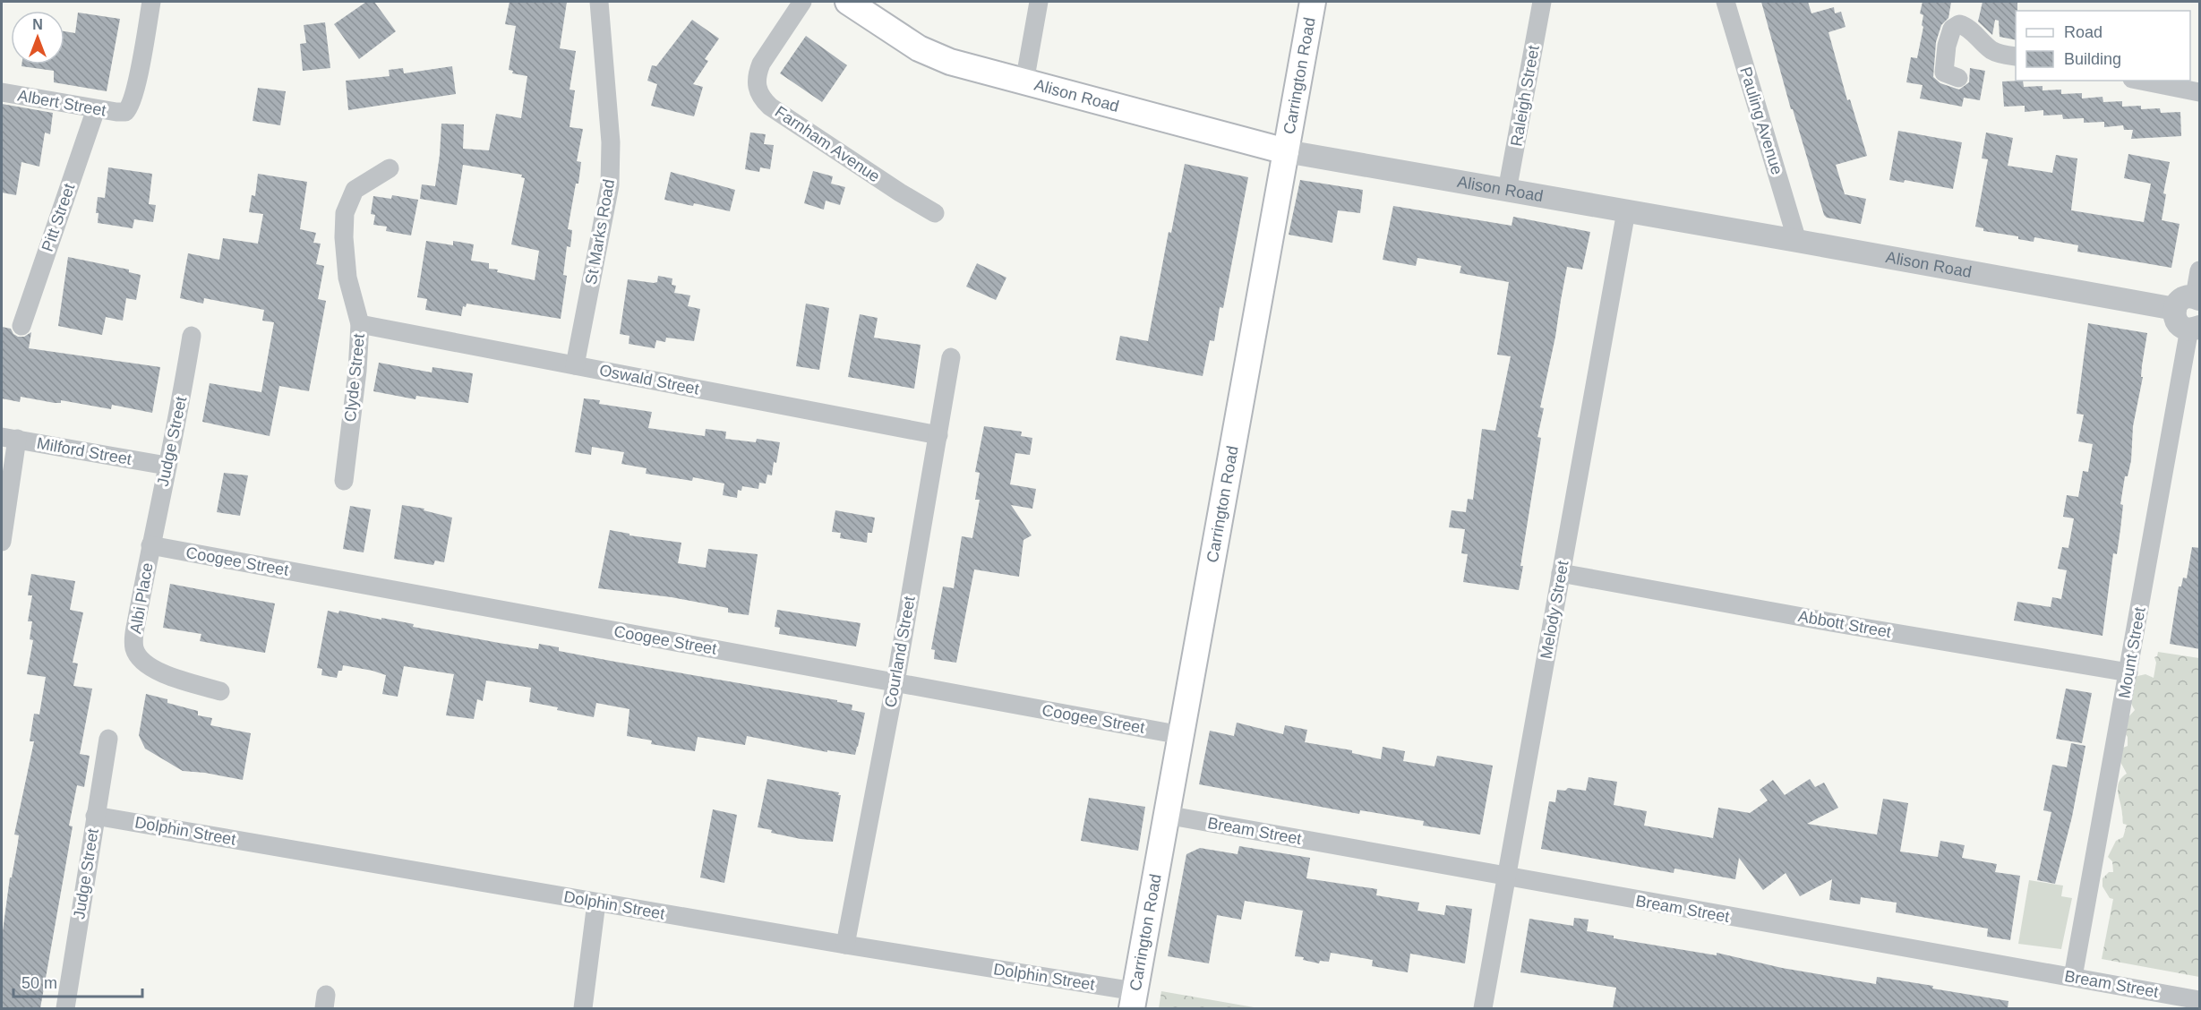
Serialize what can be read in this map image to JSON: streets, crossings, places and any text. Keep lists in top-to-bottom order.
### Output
{
  "streets": {
    "main road": ["Carrington Road", "Alison Road"],
    "street": [
      "Raleigh Street",
      "Albert Street",
      "Pauling Avenue",
      "Farnham Avenue",
      "Pitt Street",
      "St Marks Road",
      "Clyde Street",
      "Oswald Street",
      "Judge Street",
      "Milford Street",
      "Coogee Street",
      "Albi Place",
      "Melody Street",
      "Abbott Street",
      "Courland Street",
      "Mount Street",
      "Dolphin Street",
      "Bream Street"
    ]
  },
  "crossings": [
    ["Carrington Road", "Alison Road"],
    ["Carrington Road", "Coogee Street"],
    ["Carrington Road", "Dolphin Street"],
    ["Carrington Road", "Bream Street"],
    ["Alison Road", "Raleigh Street"],
    ["Alison Road", "Pauling Avenue"],
    ["Alison Road", "Melody Street"],
    ["Albert Street", "Pitt Street"],
    ["St Marks Road", "Oswald Street"],
    ["Clyde Street", "Oswald Street"],
    ["Oswald Street", "Courland Street"],
    ["Judge Street", "Milford Street"],
    ["Judge Street", "Coogee Street"],
    ["Judge Street", "Albi Place"],
    ["Judge Street", "Dolphin Street"],
    ["Coogee Street", "Albi Place"],
    ["Coogee Street", "Courland Street"],
    ["Melody Street", "Abbott Street"],
    ["Melody Street", "Bream Street"],
    ["Abbott Street", "Mount Street"],
    ["Courland Street", "Dolphin Street"],
    ["Mount Street", "Bream Street"]
  ],
  "legend": ["Road", "Building"],
  "scale_bar": "50 m",
  "north": "top"
}
